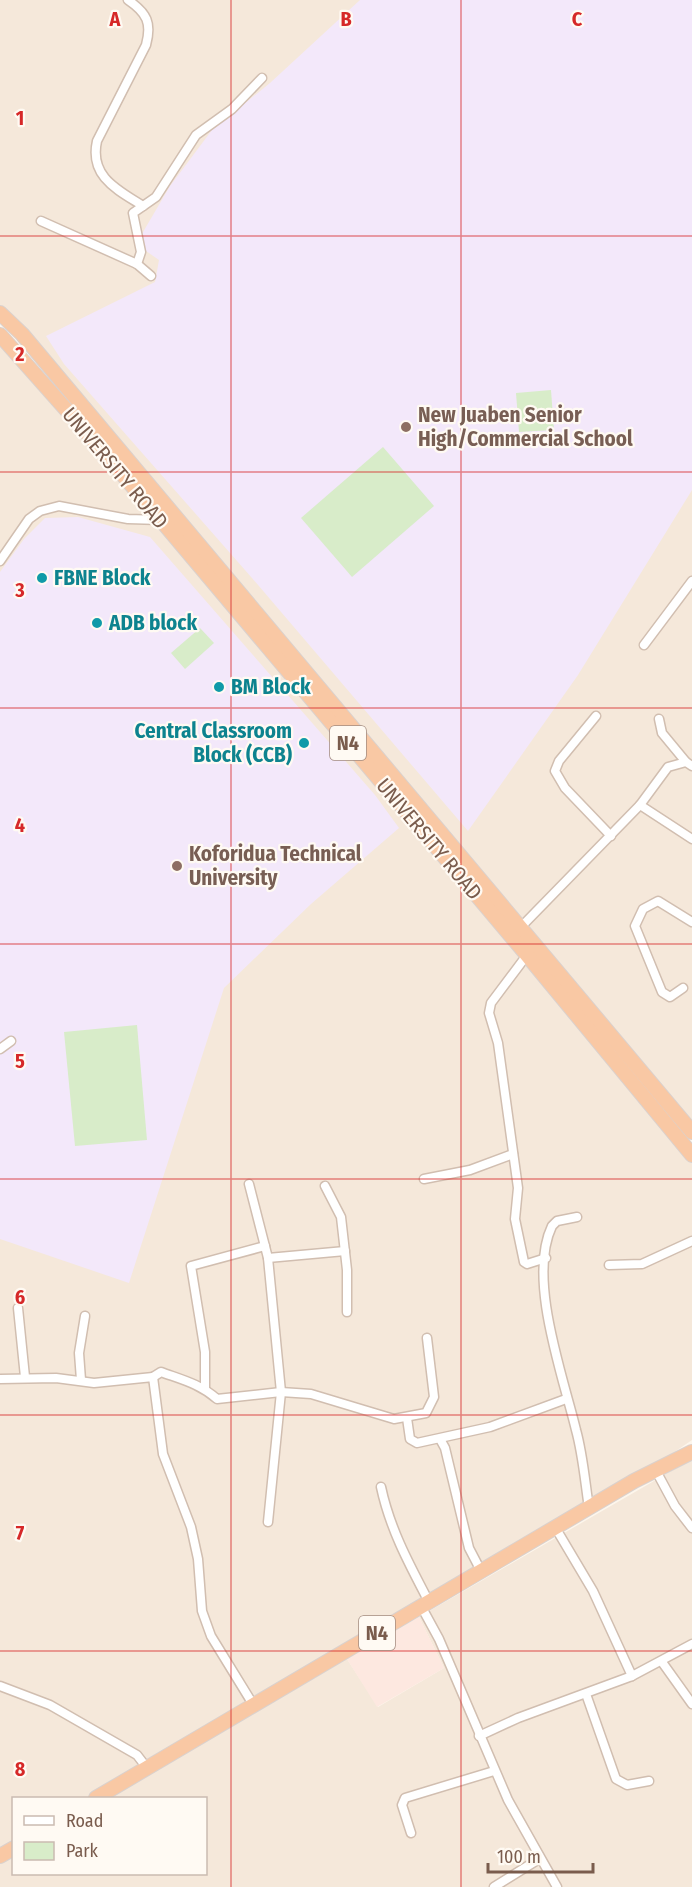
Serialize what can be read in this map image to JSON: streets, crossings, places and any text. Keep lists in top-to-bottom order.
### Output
{
  "streets": {
    "highway": ["UNIVERSITY ROAD", "N4"]
  },
  "places": [
    "New Juaben Senior High/Commercial School",
    "FBNE Block",
    "ADB block",
    "BM Block",
    "Central Classroom Block (CCB)",
    "Koforidua Technical University"
  ],
  "legend": ["Road", "Park"],
  "scale_bar": "100 m",
  "grid": {
    "columns": ["A", "B", "C"],
    "rows": [
      "1",
      "2",
      "3",
      "4",
      "5",
      "6",
      "7",
      "8"
    ]
  }
}
